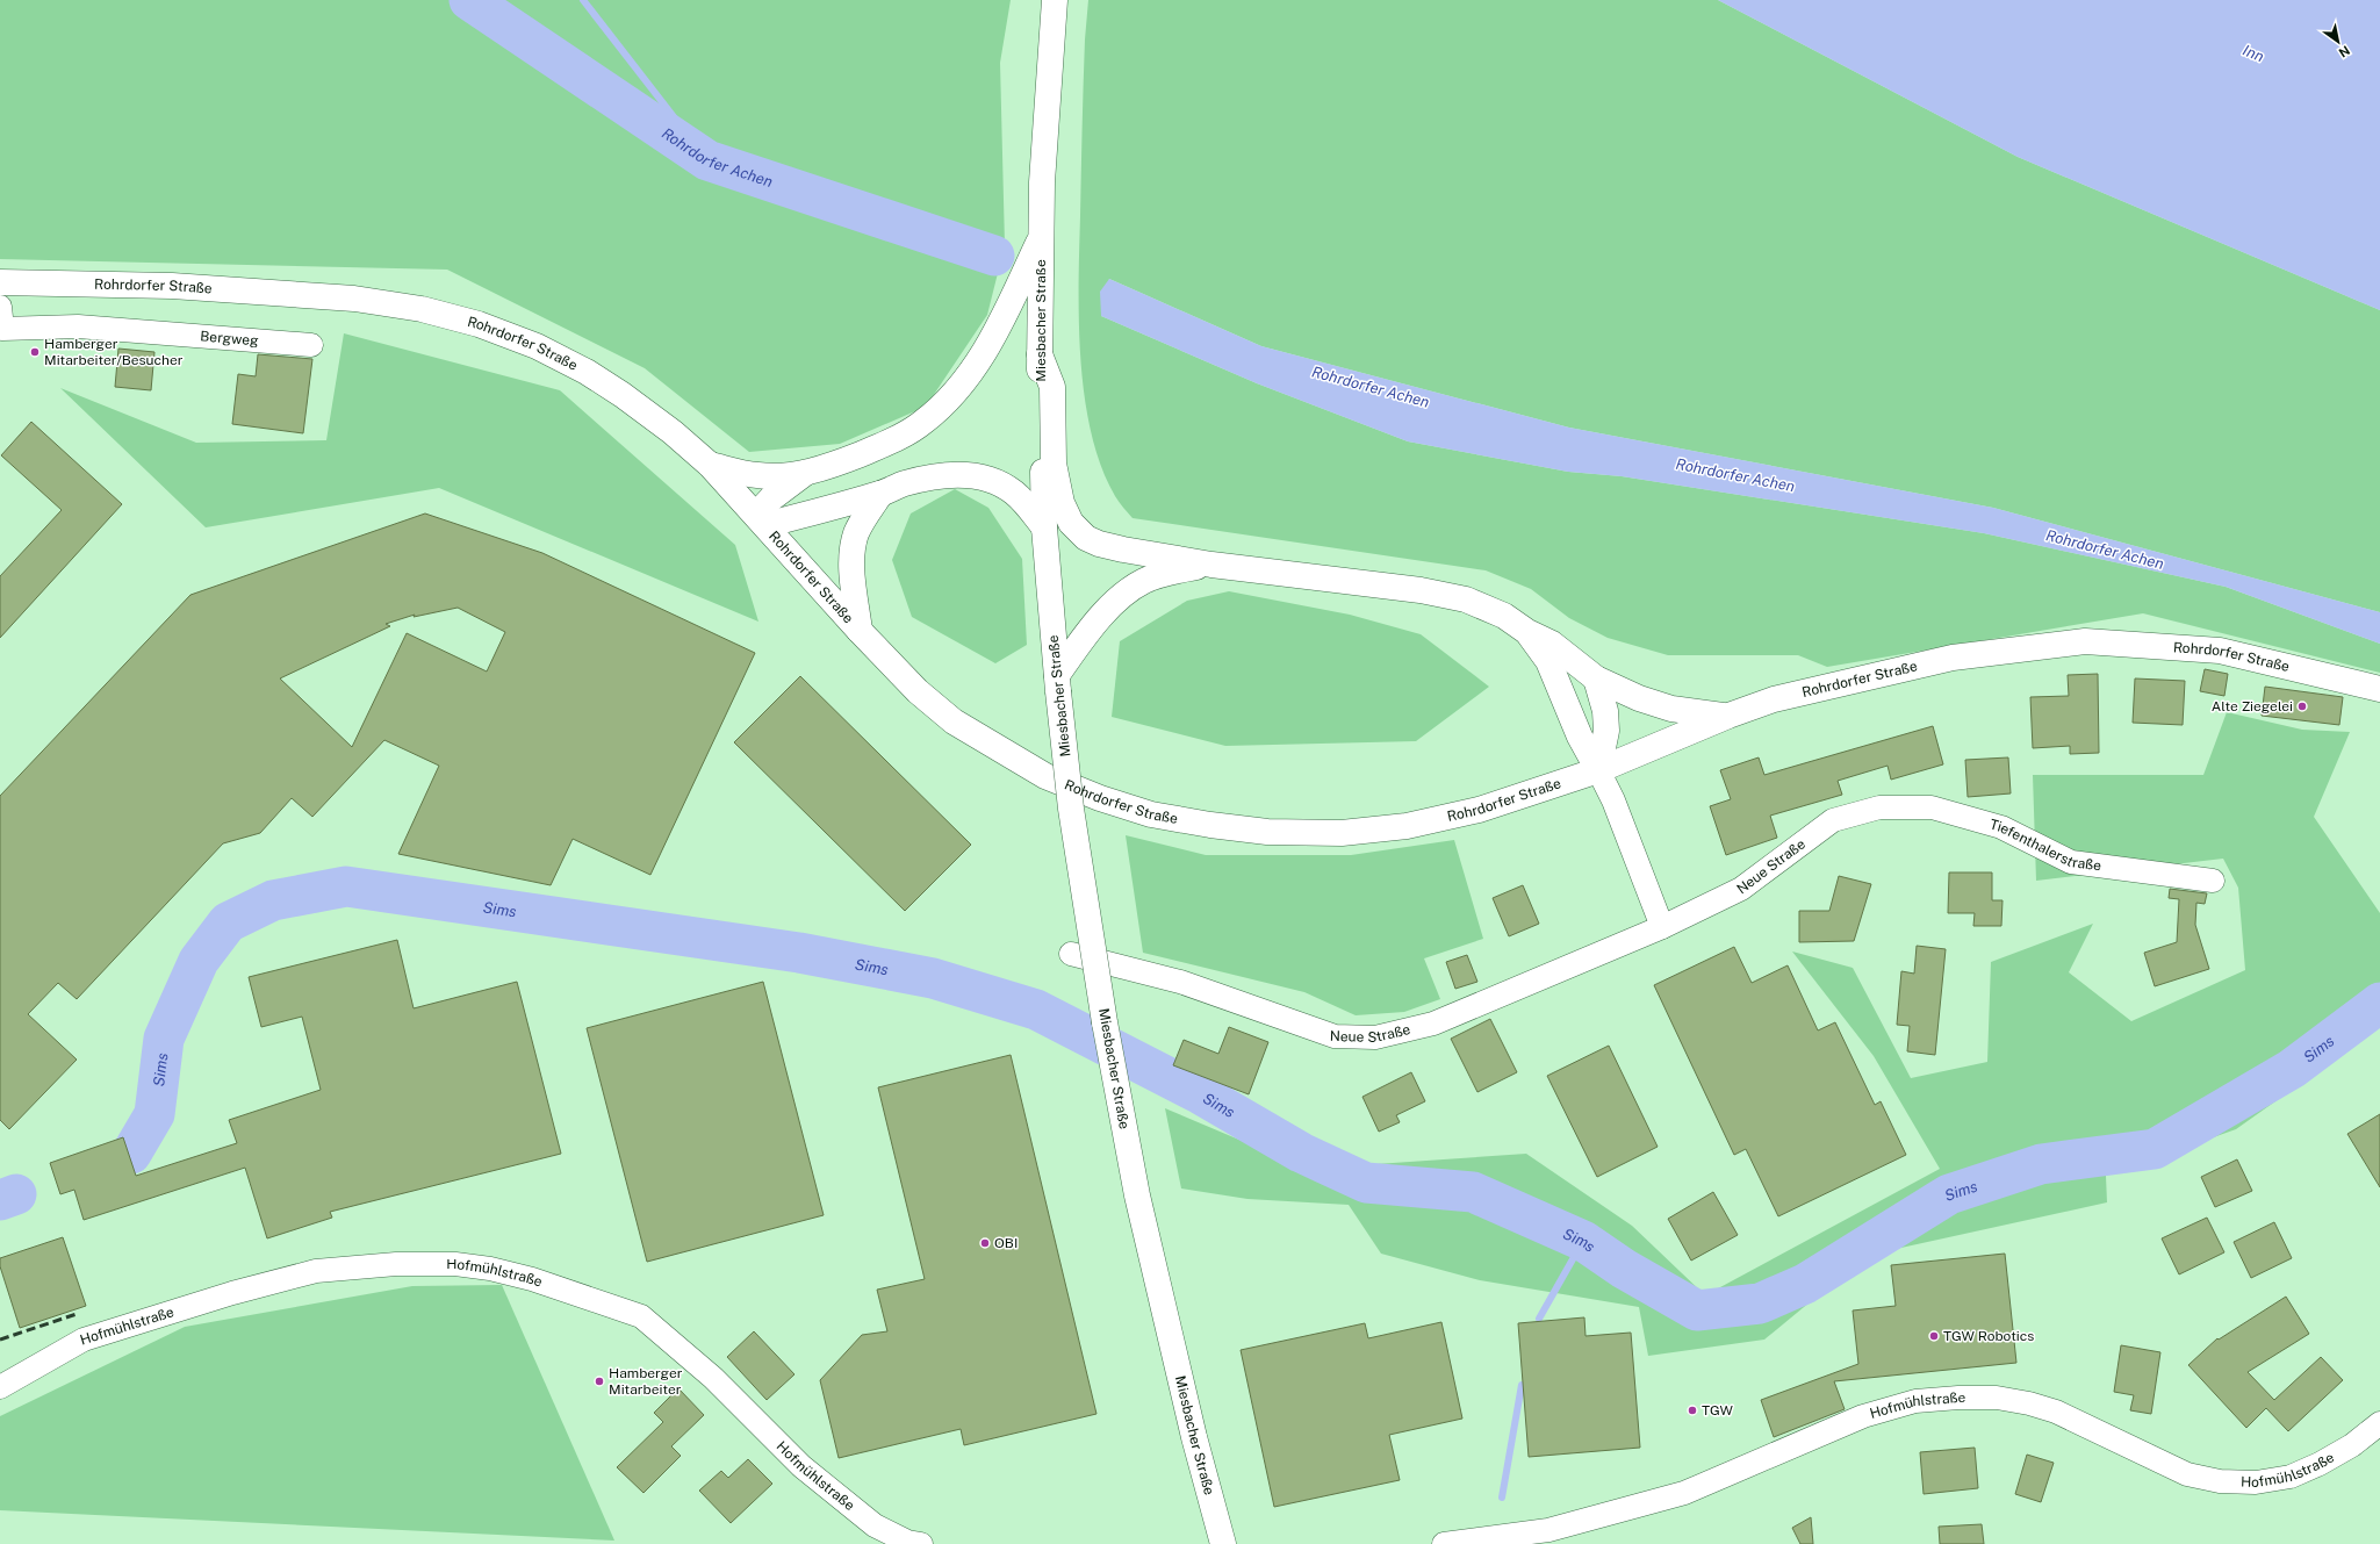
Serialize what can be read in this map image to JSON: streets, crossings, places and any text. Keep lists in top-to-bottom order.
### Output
{
  "streets": {
    "main road": ["Rohrdorfer Straße", "Miesbacher Straße"],
    "street": [
      "Bergweg",
      "Tiefenthalerstraße",
      "Neue Straße",
      "Hofmühlstraße"
    ]
  },
  "crossings": [
    ["Tiefenthalerstraße", "Neue Straße"]
  ],
  "water": ["Inn", "Rohrdorfer Achen", "Sims"],
  "places": [
    "Hamberger Mitarbeiter/Besucher",
    "Alte Ziegelei",
    "OBI",
    "TGW Robotics",
    "Hamberger Mitarbeiter",
    "TGW"
  ],
  "north": "bottom right"
}
